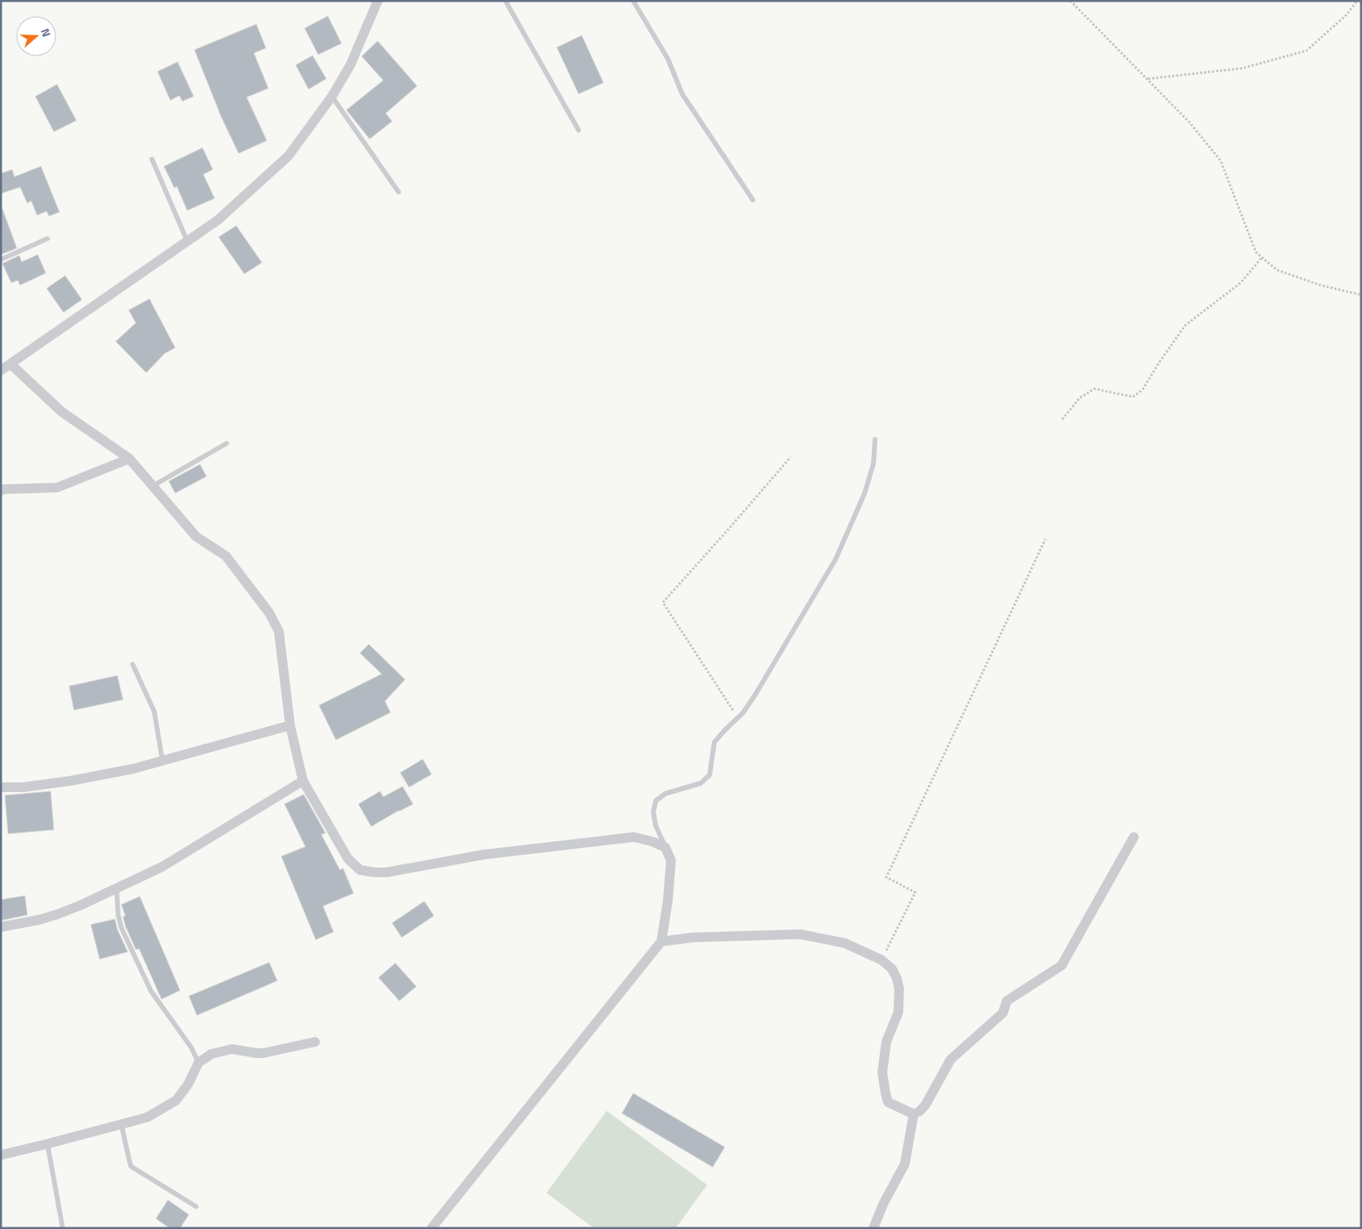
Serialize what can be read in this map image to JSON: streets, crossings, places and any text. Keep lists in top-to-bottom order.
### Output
{
  "north": "right"
}
